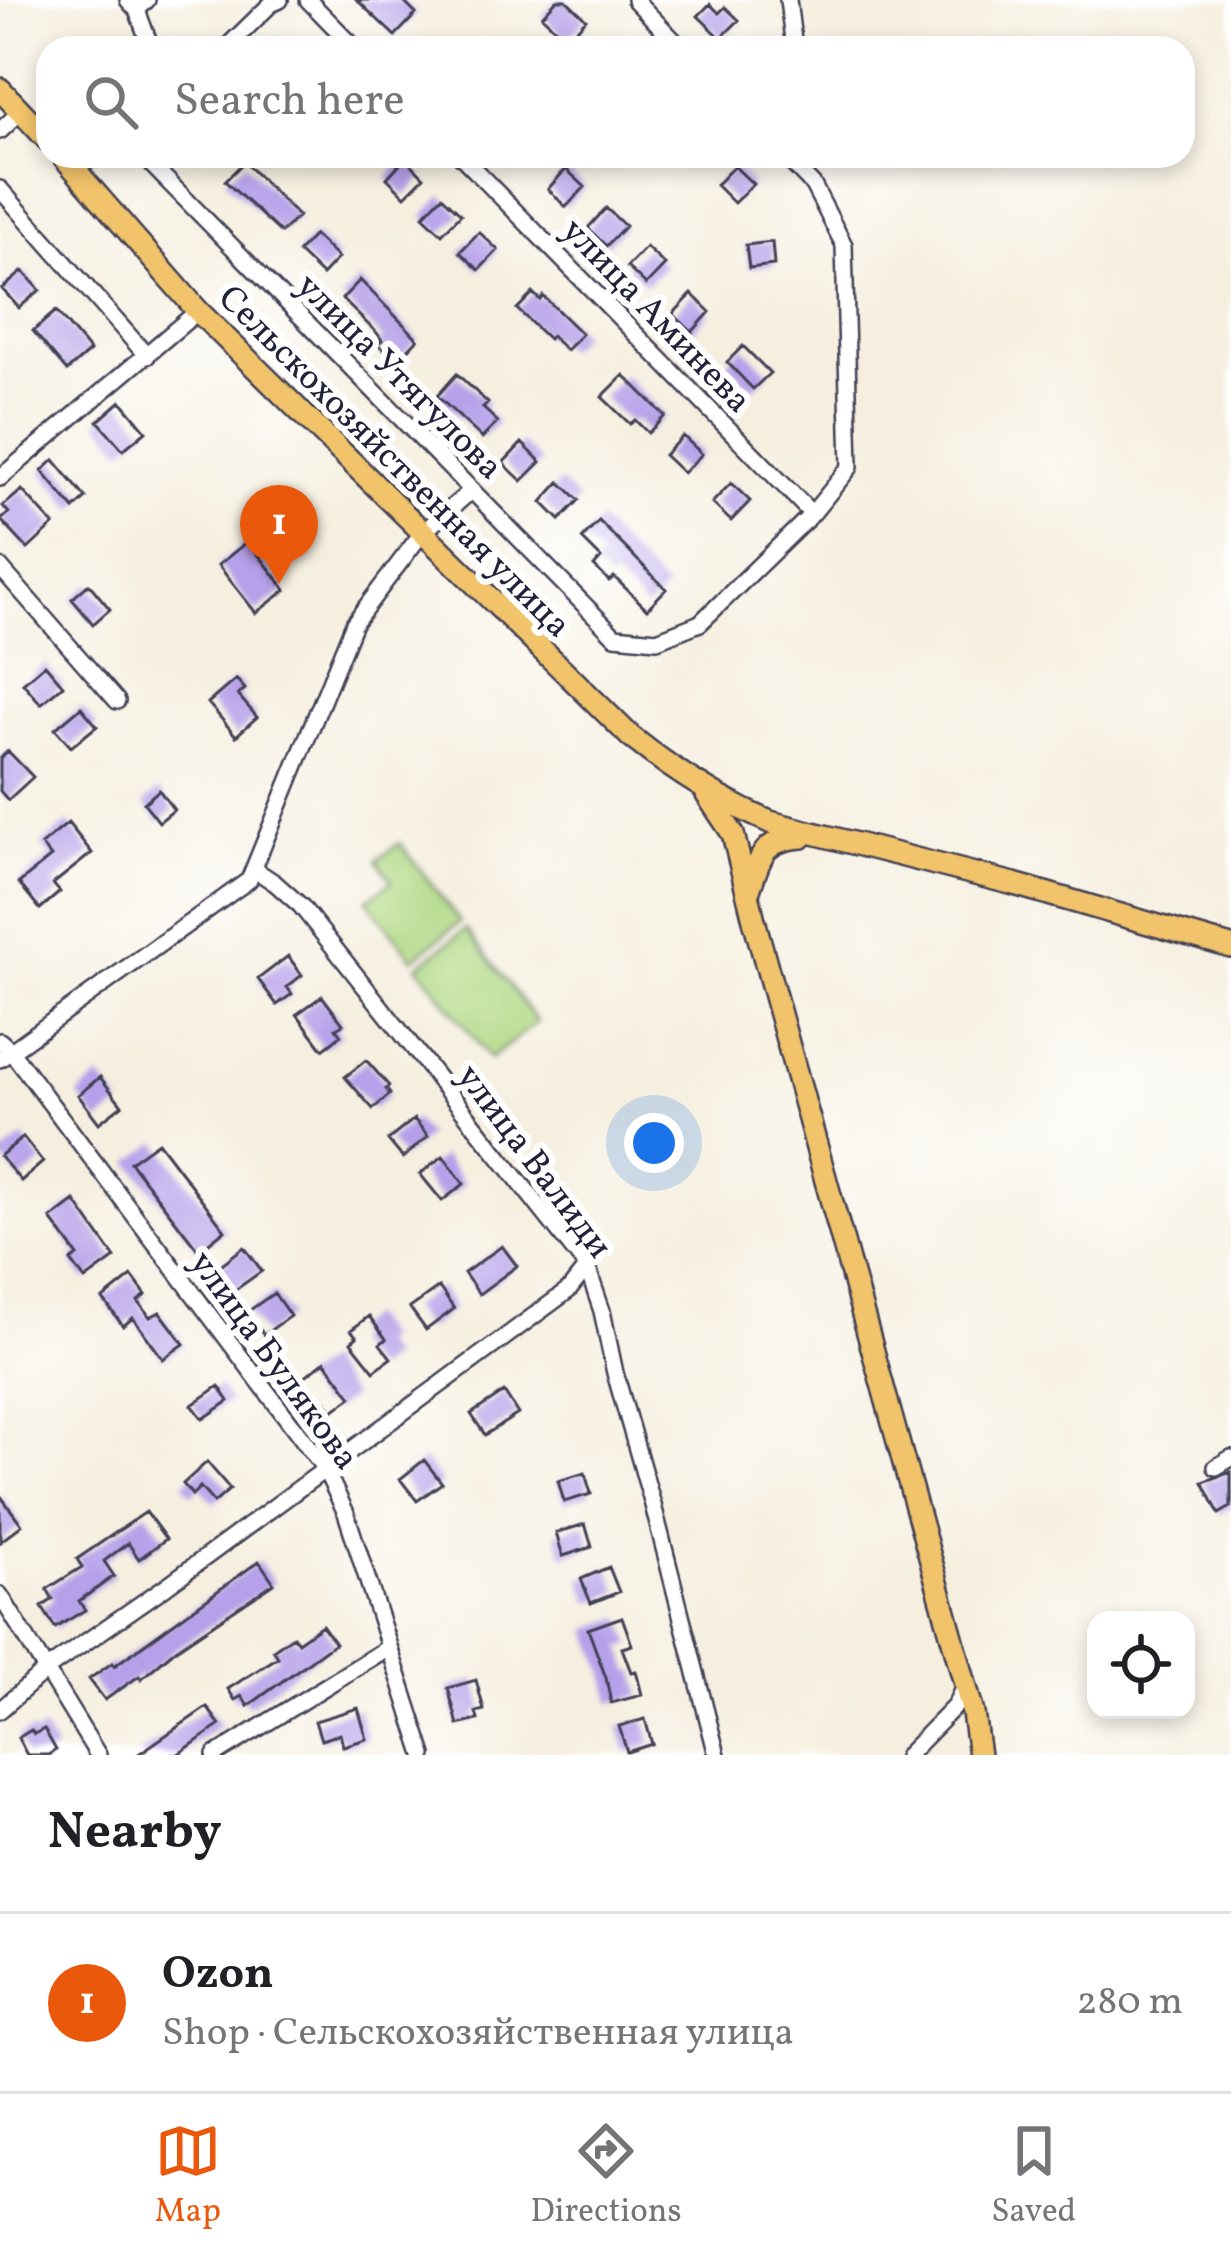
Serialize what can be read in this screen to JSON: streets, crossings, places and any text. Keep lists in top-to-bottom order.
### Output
{
  "streets": {
    "main road": ["Сельскохозяйственная улица"],
    "street": [
      "улица Аминева",
      "улица Утягулова",
      "улица Валиди",
      "улица Булякова"
    ]
  },
  "crossings": [
    ["улица Аминева", "улица Утягулова"]
  ],
  "page": {
    "search": "Search here",
    "pins": "1",
    "heading": "Nearby",
    "list": [
      {
        "mark": "1",
        "name": "Ozon",
        "note": "Shop · Сельскохозяйственная улица",
        "value": "280 m"
      }
    ],
    "nav": ["Map", "Directions", "Saved"]
  }
}
